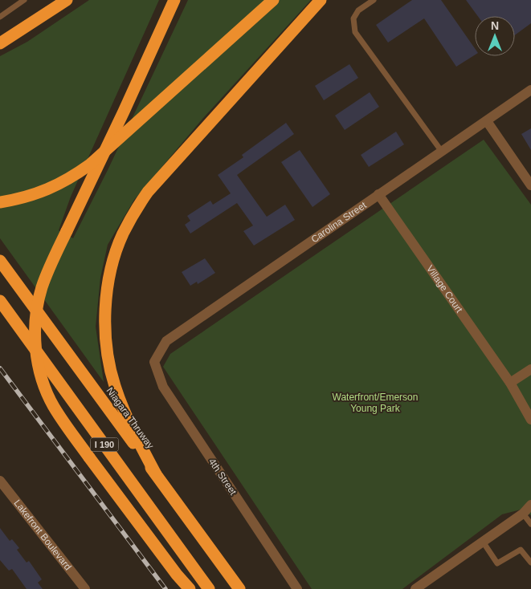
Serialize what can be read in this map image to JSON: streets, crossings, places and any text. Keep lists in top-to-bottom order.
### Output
{
  "streets": {
    "highway": ["Niagara Thruway", "I 190"],
    "street": [
      "Carolina Street",
      "Village Court",
      "4th Street",
      "Lakefront Boulevard"
    ]
  },
  "crossings": [
    ["Carolina Street", "Village Court"],
    ["Carolina Street", "4th Street"]
  ],
  "parks": ["Waterfront/Emerson Young Park"],
  "north": "top"
}
